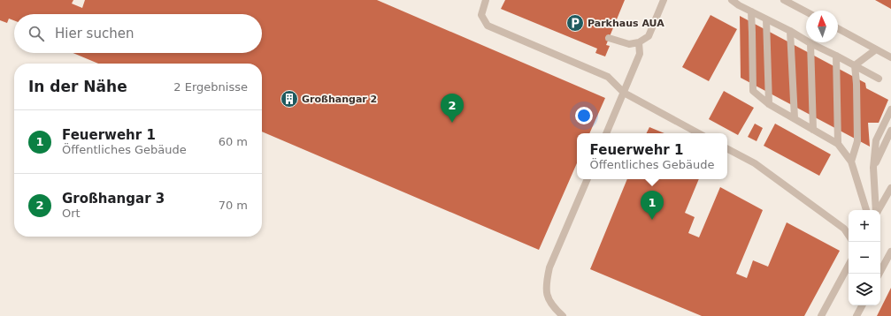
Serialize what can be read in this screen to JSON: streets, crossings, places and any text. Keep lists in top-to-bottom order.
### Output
{
  "places": {
    "parking": ["Parkhaus AUA"],
    "building": ["Großhangar 2"]
  },
  "north": "top",
  "page": {
    "search": "Hier suchen",
    "heading": ["In der Nähe", "2 Ergebnisse"],
    "pins": ["2", "1"],
    "list": [
      {
        "mark": "1",
        "name": "Feuerwehr 1",
        "note": "Öffentliches Gebäude",
        "value": "60 m"
      },
      {
        "mark": "2",
        "name": "Großhangar 3",
        "note": "Ort",
        "value": "70 m"
      }
    ],
    "popup": ["Feuerwehr 1", "Öffentliches Gebäude"],
    "map_buttons": ["+", "−"]
  }
}
